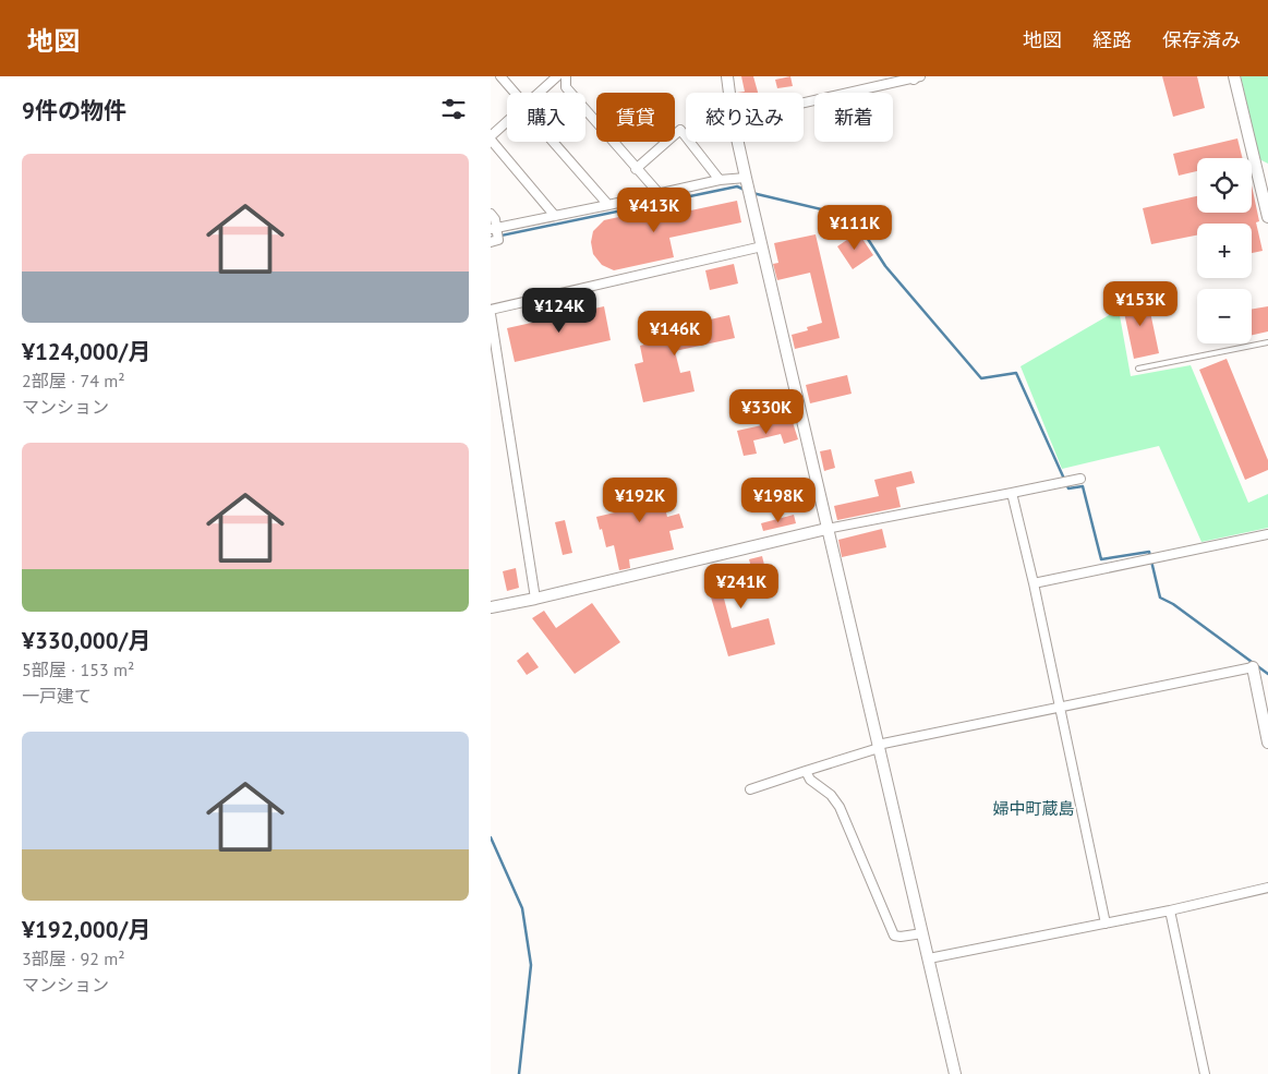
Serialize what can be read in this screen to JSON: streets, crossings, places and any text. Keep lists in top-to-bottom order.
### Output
{
  "districts": ["婦中町蔵島"],
  "page": {
    "header": "地図",
    "nav": ["地図", "経路", "保存済み"],
    "heading": "9件の物件",
    "chip": [
      "購入",
      "賃貸",
      "絞り込み",
      "新着"
    ],
    "list": [
      {
        "name": "¥124,000/月",
        "note": "2部屋 · 74 m² · マンション"
      },
      {
        "name": "¥330,000/月",
        "note": "5部屋 · 153 m² · 一戸建て"
      },
      {
        "name": "¥192,000/月",
        "note": "3部屋 · 92 m² · マンション"
      }
    ],
    "map_buttons": ["+", "−"],
    "price": [
      "¥413K",
      "¥111K",
      "¥153K",
      "¥124K",
      "¥146K",
      "¥330K",
      "¥192K",
      "¥198K",
      "¥241K"
    ]
  }
}
